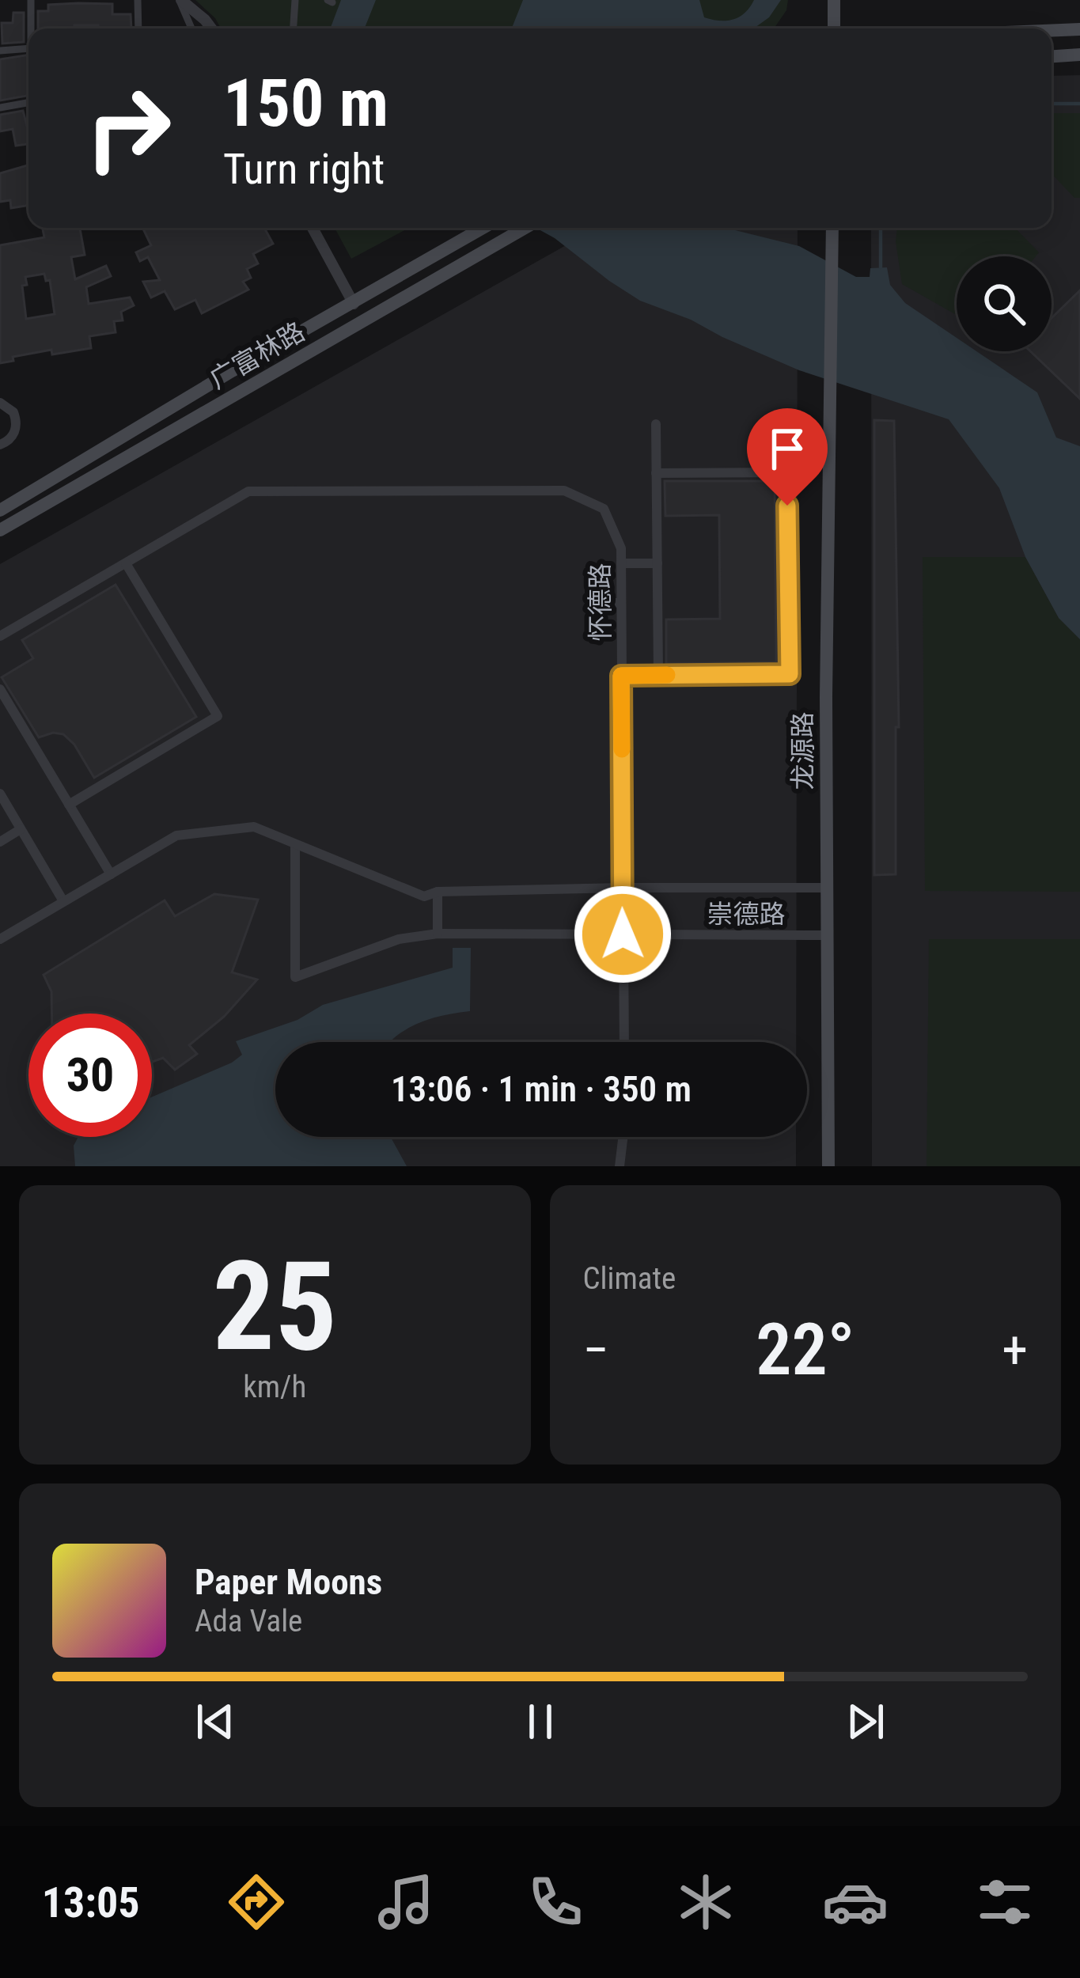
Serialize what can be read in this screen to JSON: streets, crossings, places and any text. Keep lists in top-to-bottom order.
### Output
{
  "streets": {
    "main road": ["广富林路", "龙源路"],
    "street": ["怀德路", "崇德路"]
  },
  "crossings": [
    ["怀德路", "崇德路"],
    ["龙源路", "崇德路"]
  ],
  "page": {
    "turn": ["150 m", "Turn right"],
    "limit": "30",
    "trip": "13:06 · 1 min · 350 m",
    "tile": [
      ["25", "km/h"],
      "Climate"
    ],
    "heat": ["−", "22°", "+"],
    "song": ["Paper Moons", "Ada Vale"],
    "tabs": "13:05"
  }
}
